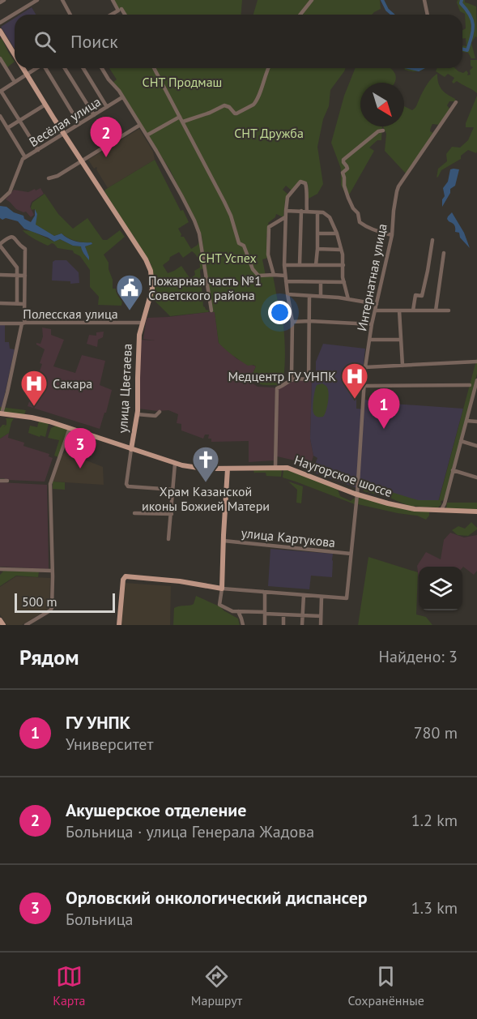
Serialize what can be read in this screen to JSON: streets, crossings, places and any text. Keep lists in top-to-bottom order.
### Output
{
  "streets": {
    "main road": ["улица Цветаева", "Наугорское шоссе"],
    "street": [
      "Весёлая улица",
      "Интернатная улица",
      "Полесская улица",
      "улица Картукова"
    ]
  },
  "crossings": [
    ["Весёлая улица", "улица Цветаева"],
    ["Интернатная улица", "Наугорское шоссе"],
    ["Интернатная улица", "улица Картукова"],
    ["Полесская улица", "улица Цветаева"],
    ["улица Цветаева", "Наугорское шоссе"]
  ],
  "parks": ["СНТ Продмаш", "СНТ Дружба", "СНТ Успех"],
  "places": {
    "public building": ["Пожарная часть №1 Советского района"],
    "hospital": ["Медцентр ГУ УНПК", "Сакара"],
    "church": ["Храм Казанской иконы Божией Матери"]
  },
  "scale_bar": "500 m",
  "north": "bottom right",
  "page": {
    "search": "Поиск",
    "pins": ["2", "1", "3"],
    "scale": "500 m",
    "heading": ["Рядом", "Найдено: 3"],
    "list": [
      {
        "mark": "1",
        "name": "ГУ УНПК",
        "note": "Университет",
        "value": "780 m"
      },
      {
        "mark": "2",
        "name": "Акушерское отделение",
        "note": "Больница · улица Генерала Жадова",
        "value": "1.2 km"
      },
      {
        "mark": "3",
        "name": "Орловский онкологический диспансер",
        "note": "Больница",
        "value": "1.3 km"
      }
    ],
    "nav": ["Карта", "Маршрут", "Сохранённые"]
  }
}
